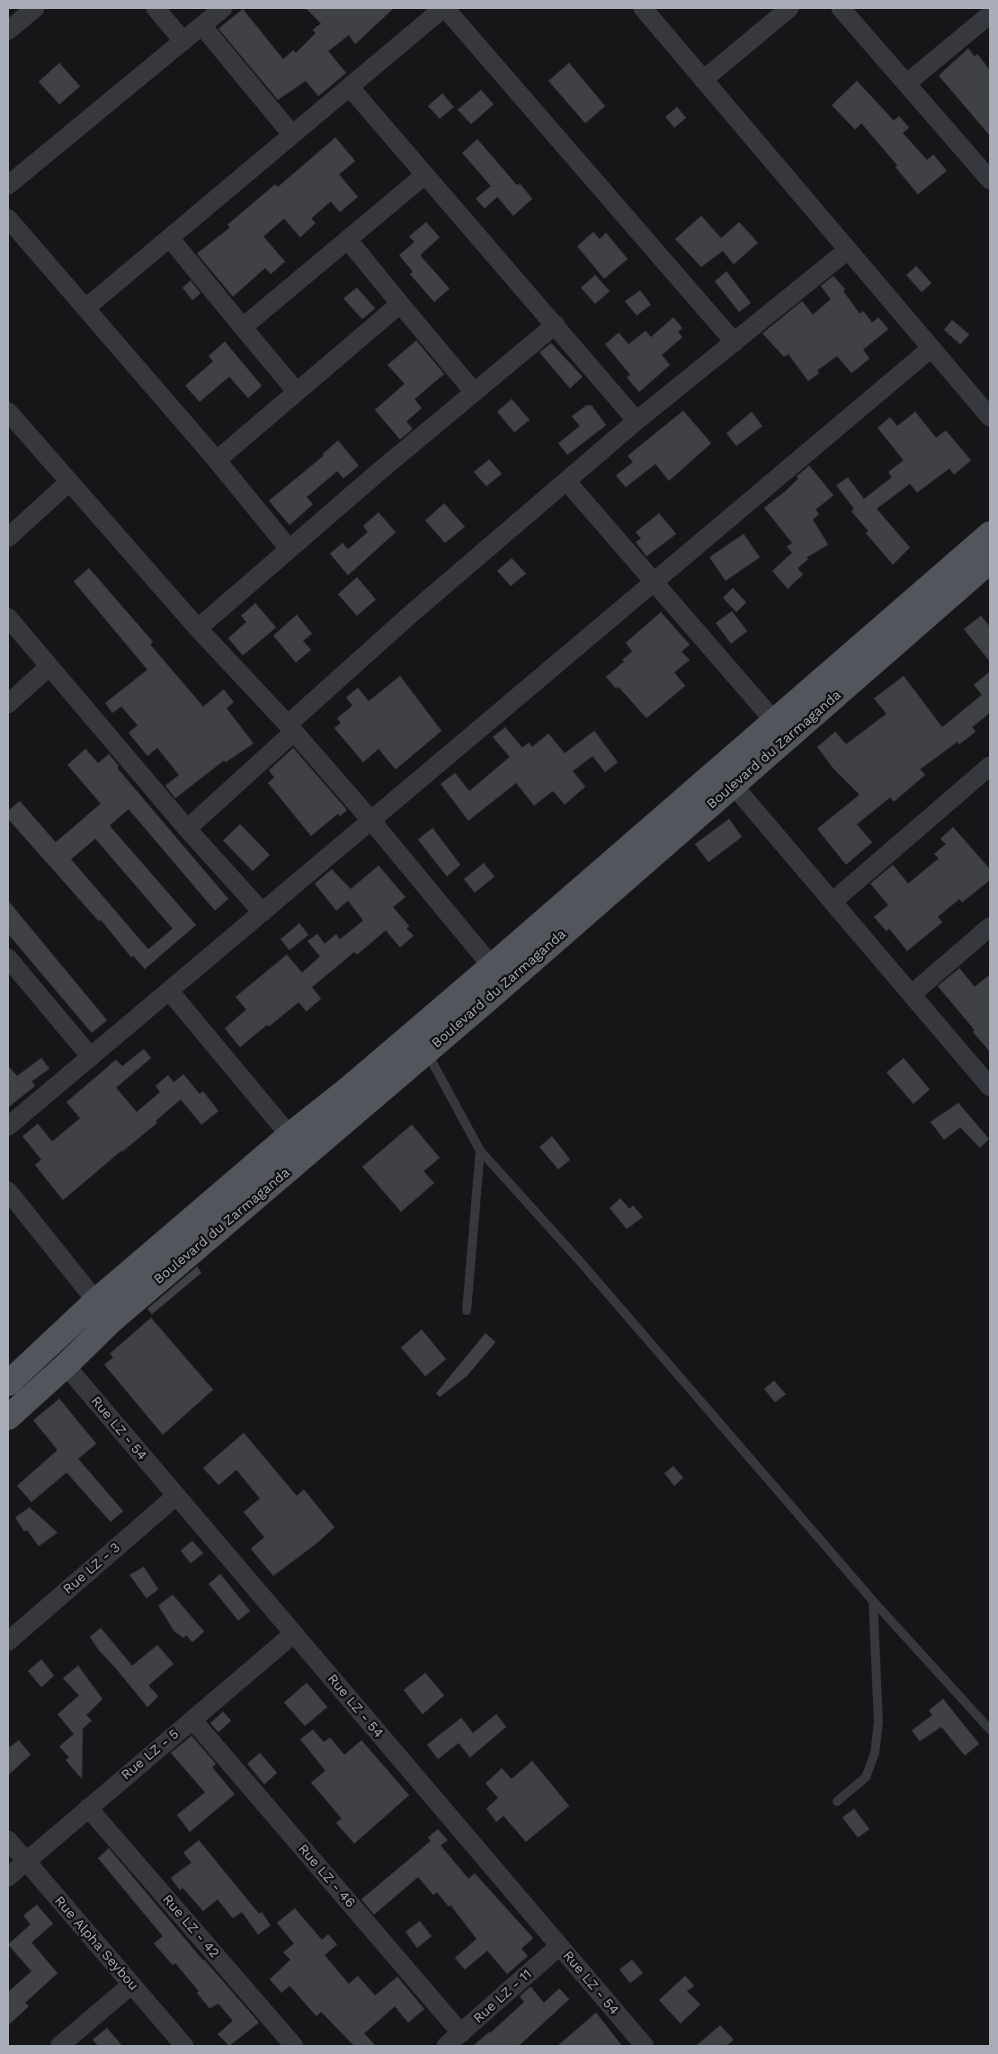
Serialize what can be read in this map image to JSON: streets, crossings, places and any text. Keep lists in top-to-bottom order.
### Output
{
  "streets": {
    "main road": ["Boulevard du Zarmaganda"],
    "street": [
      "Rue LZ - 54",
      "Rue LZ - 3",
      "Rue LZ - 5",
      "Rue LZ - 46",
      "Rue LZ - 42",
      "Rue Alpha Seybou",
      "Rue LZ - 11"
    ]
  },
  "crossings": [
    ["Boulevard du Zarmaganda", "Rue LZ - 54"],
    ["Rue LZ - 54", "Rue LZ - 3"],
    ["Rue LZ - 54", "Rue LZ - 5"],
    ["Rue LZ - 54", "Rue LZ - 11"],
    ["Rue LZ - 5", "Rue LZ - 46"],
    ["Rue LZ - 5", "Rue LZ - 42"],
    ["Rue LZ - 5", "Rue Alpha Seybou"],
    ["Rue LZ - 46", "Rue LZ - 11"]
  ]
}
